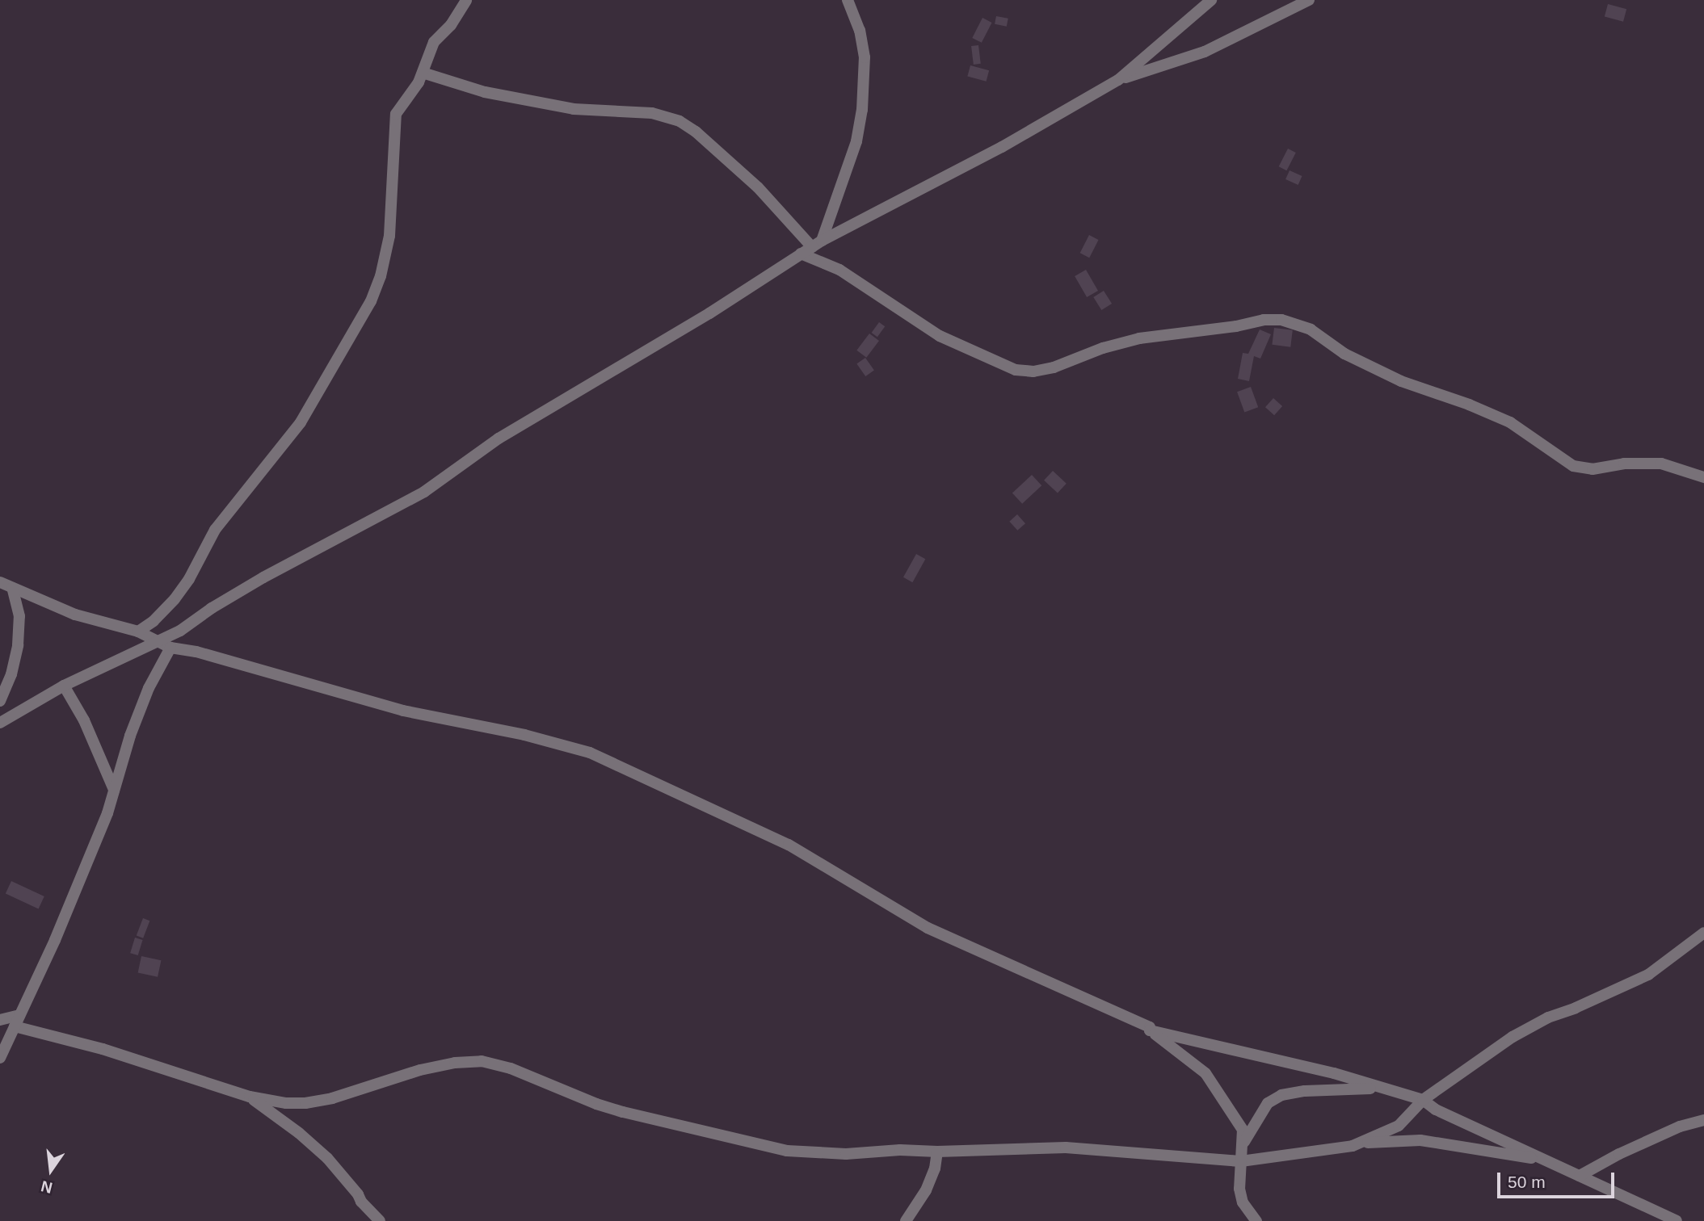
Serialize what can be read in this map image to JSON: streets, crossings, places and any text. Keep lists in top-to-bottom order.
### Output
{
  "scale_bar": "50 m",
  "north": "bottom"
}
